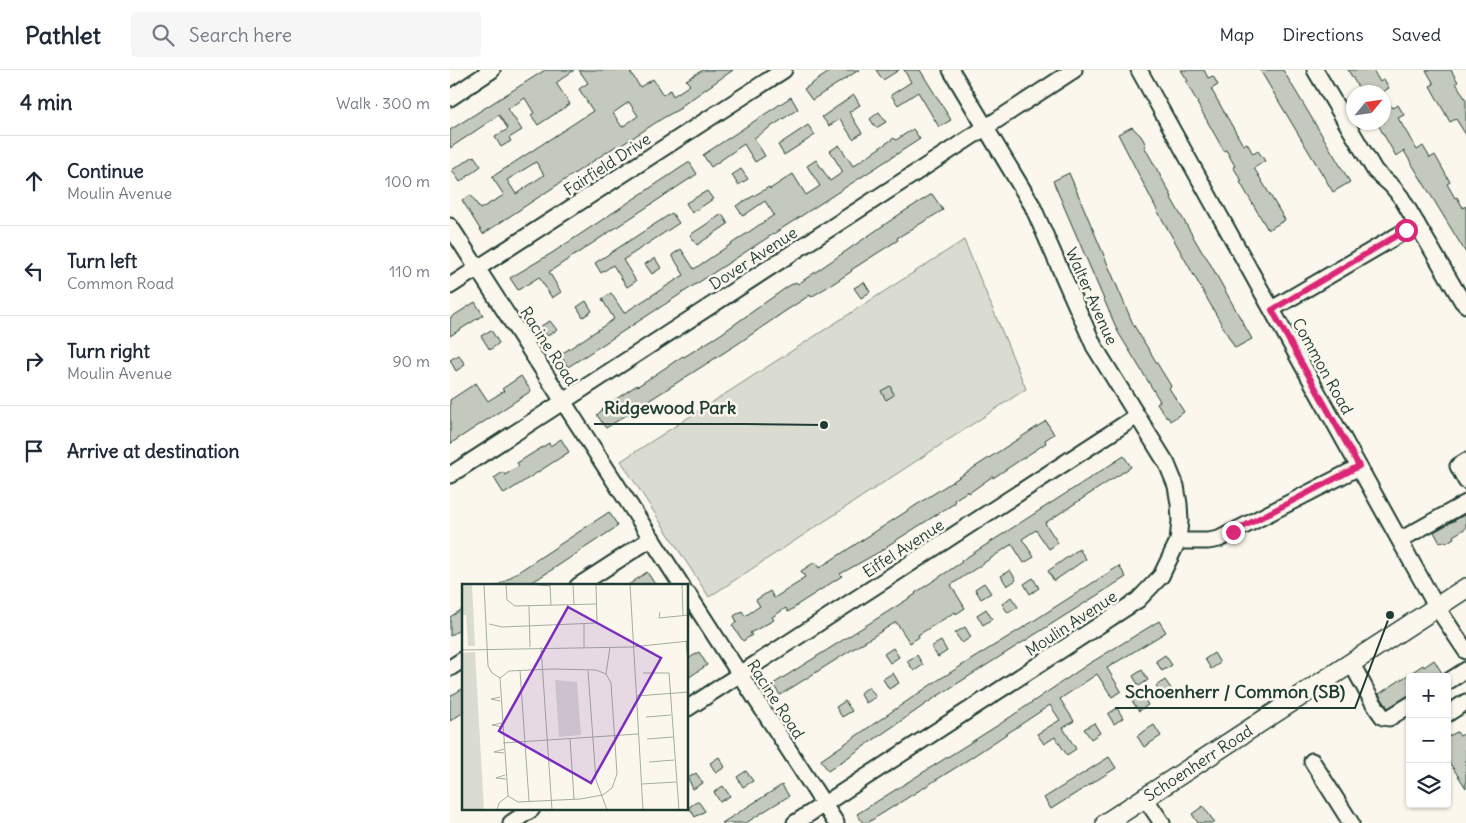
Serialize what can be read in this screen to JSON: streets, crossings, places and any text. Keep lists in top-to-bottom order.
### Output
{
  "streets": {
    "main road": ["Schoenherr Road"],
    "street": [
      "Fairfield Drive",
      "Dover Avenue",
      "Walter Avenue",
      "Racine Road",
      "Common Road",
      "Eiffel Avenue",
      "Moulin Avenue"
    ]
  },
  "crossings": [
    ["Fairfield Drive", "Racine Road"],
    ["Dover Avenue", "Walter Avenue"],
    ["Dover Avenue", "Racine Road"],
    ["Walter Avenue", "Eiffel Avenue"],
    ["Walter Avenue", "Moulin Avenue"],
    ["Racine Road", "Eiffel Avenue"],
    ["Racine Road", "Moulin Avenue"],
    ["Common Road", "Schoenherr Road"]
  ],
  "places": ["Ridgewood Park", "Schoenherr / Common (SB)"],
  "north": "top right",
  "page": {
    "header": "Pathlet",
    "search": "Search here",
    "nav": ["Map", "Directions", "Saved"],
    "heading": ["4 min", "Walk · 300 m"],
    "list": [
      ["Continue", "Moulin Avenue", "100 m"],
      ["Turn left", "Common Road", "110 m"],
      ["Turn right", "Moulin Avenue", "90 m"],
      "Arrive at destination"
    ],
    "map_buttons": ["+", "−"]
  }
}
